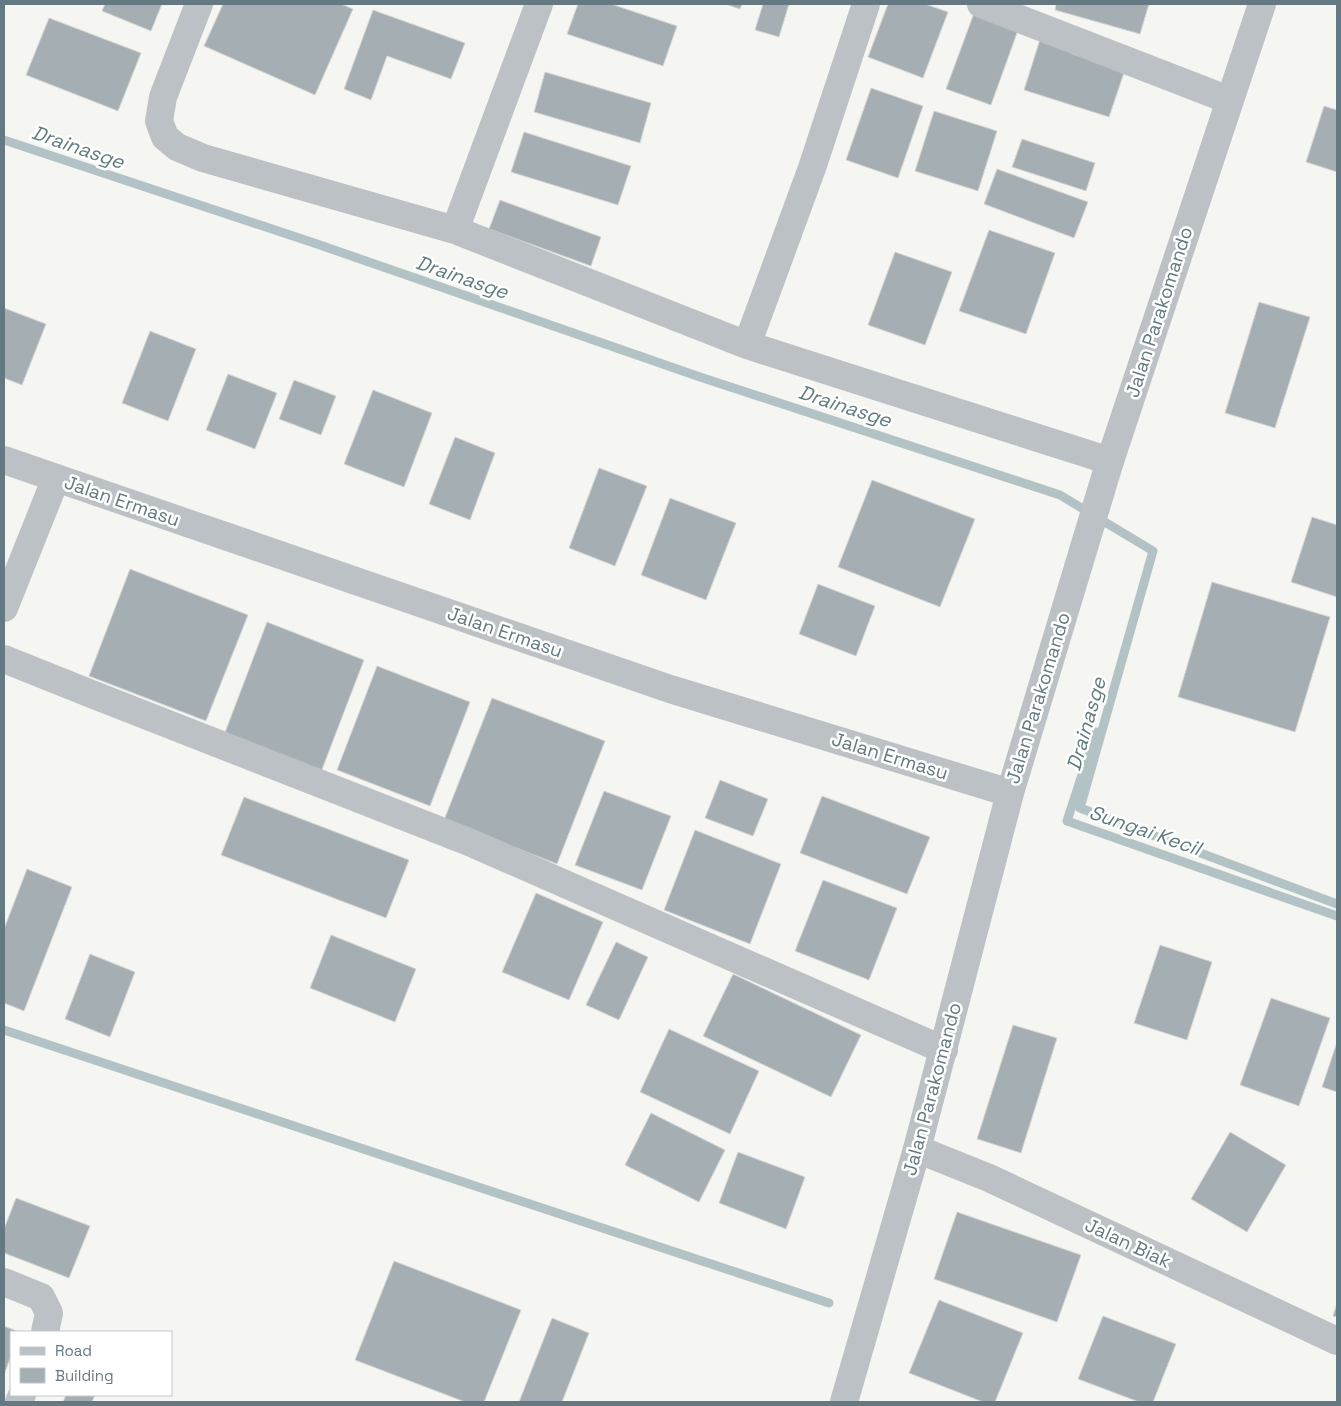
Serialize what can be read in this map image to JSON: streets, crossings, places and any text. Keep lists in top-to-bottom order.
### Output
{
  "streets": {
    "street": ["Jalan Parakomando", "Jalan Ermasu", "Jalan Biak"]
  },
  "crossings": [
    ["Jalan Parakomando", "Jalan Ermasu"],
    ["Jalan Parakomando", "Jalan Biak"]
  ],
  "water": ["Drainasge", "Sungai Kecil"],
  "legend": ["Road", "Building"]
}
